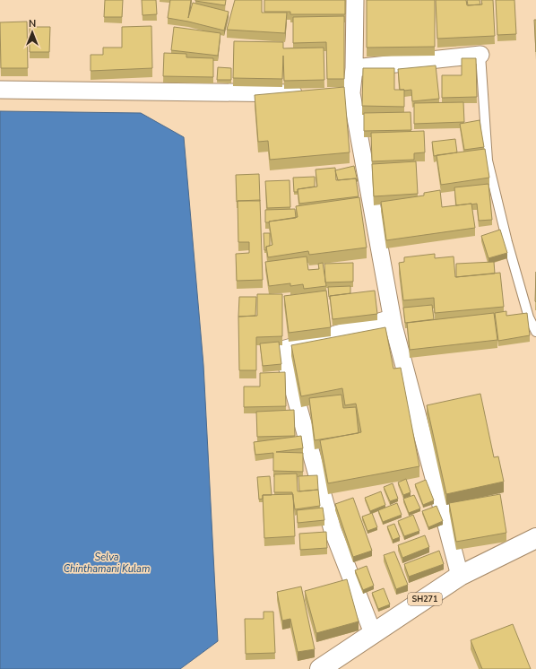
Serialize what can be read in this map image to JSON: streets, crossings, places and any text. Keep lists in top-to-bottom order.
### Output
{
  "streets": {
    "main road": ["SH271"]
  },
  "water": ["Selva Chinthamani Kulam"],
  "north": "top"
}
